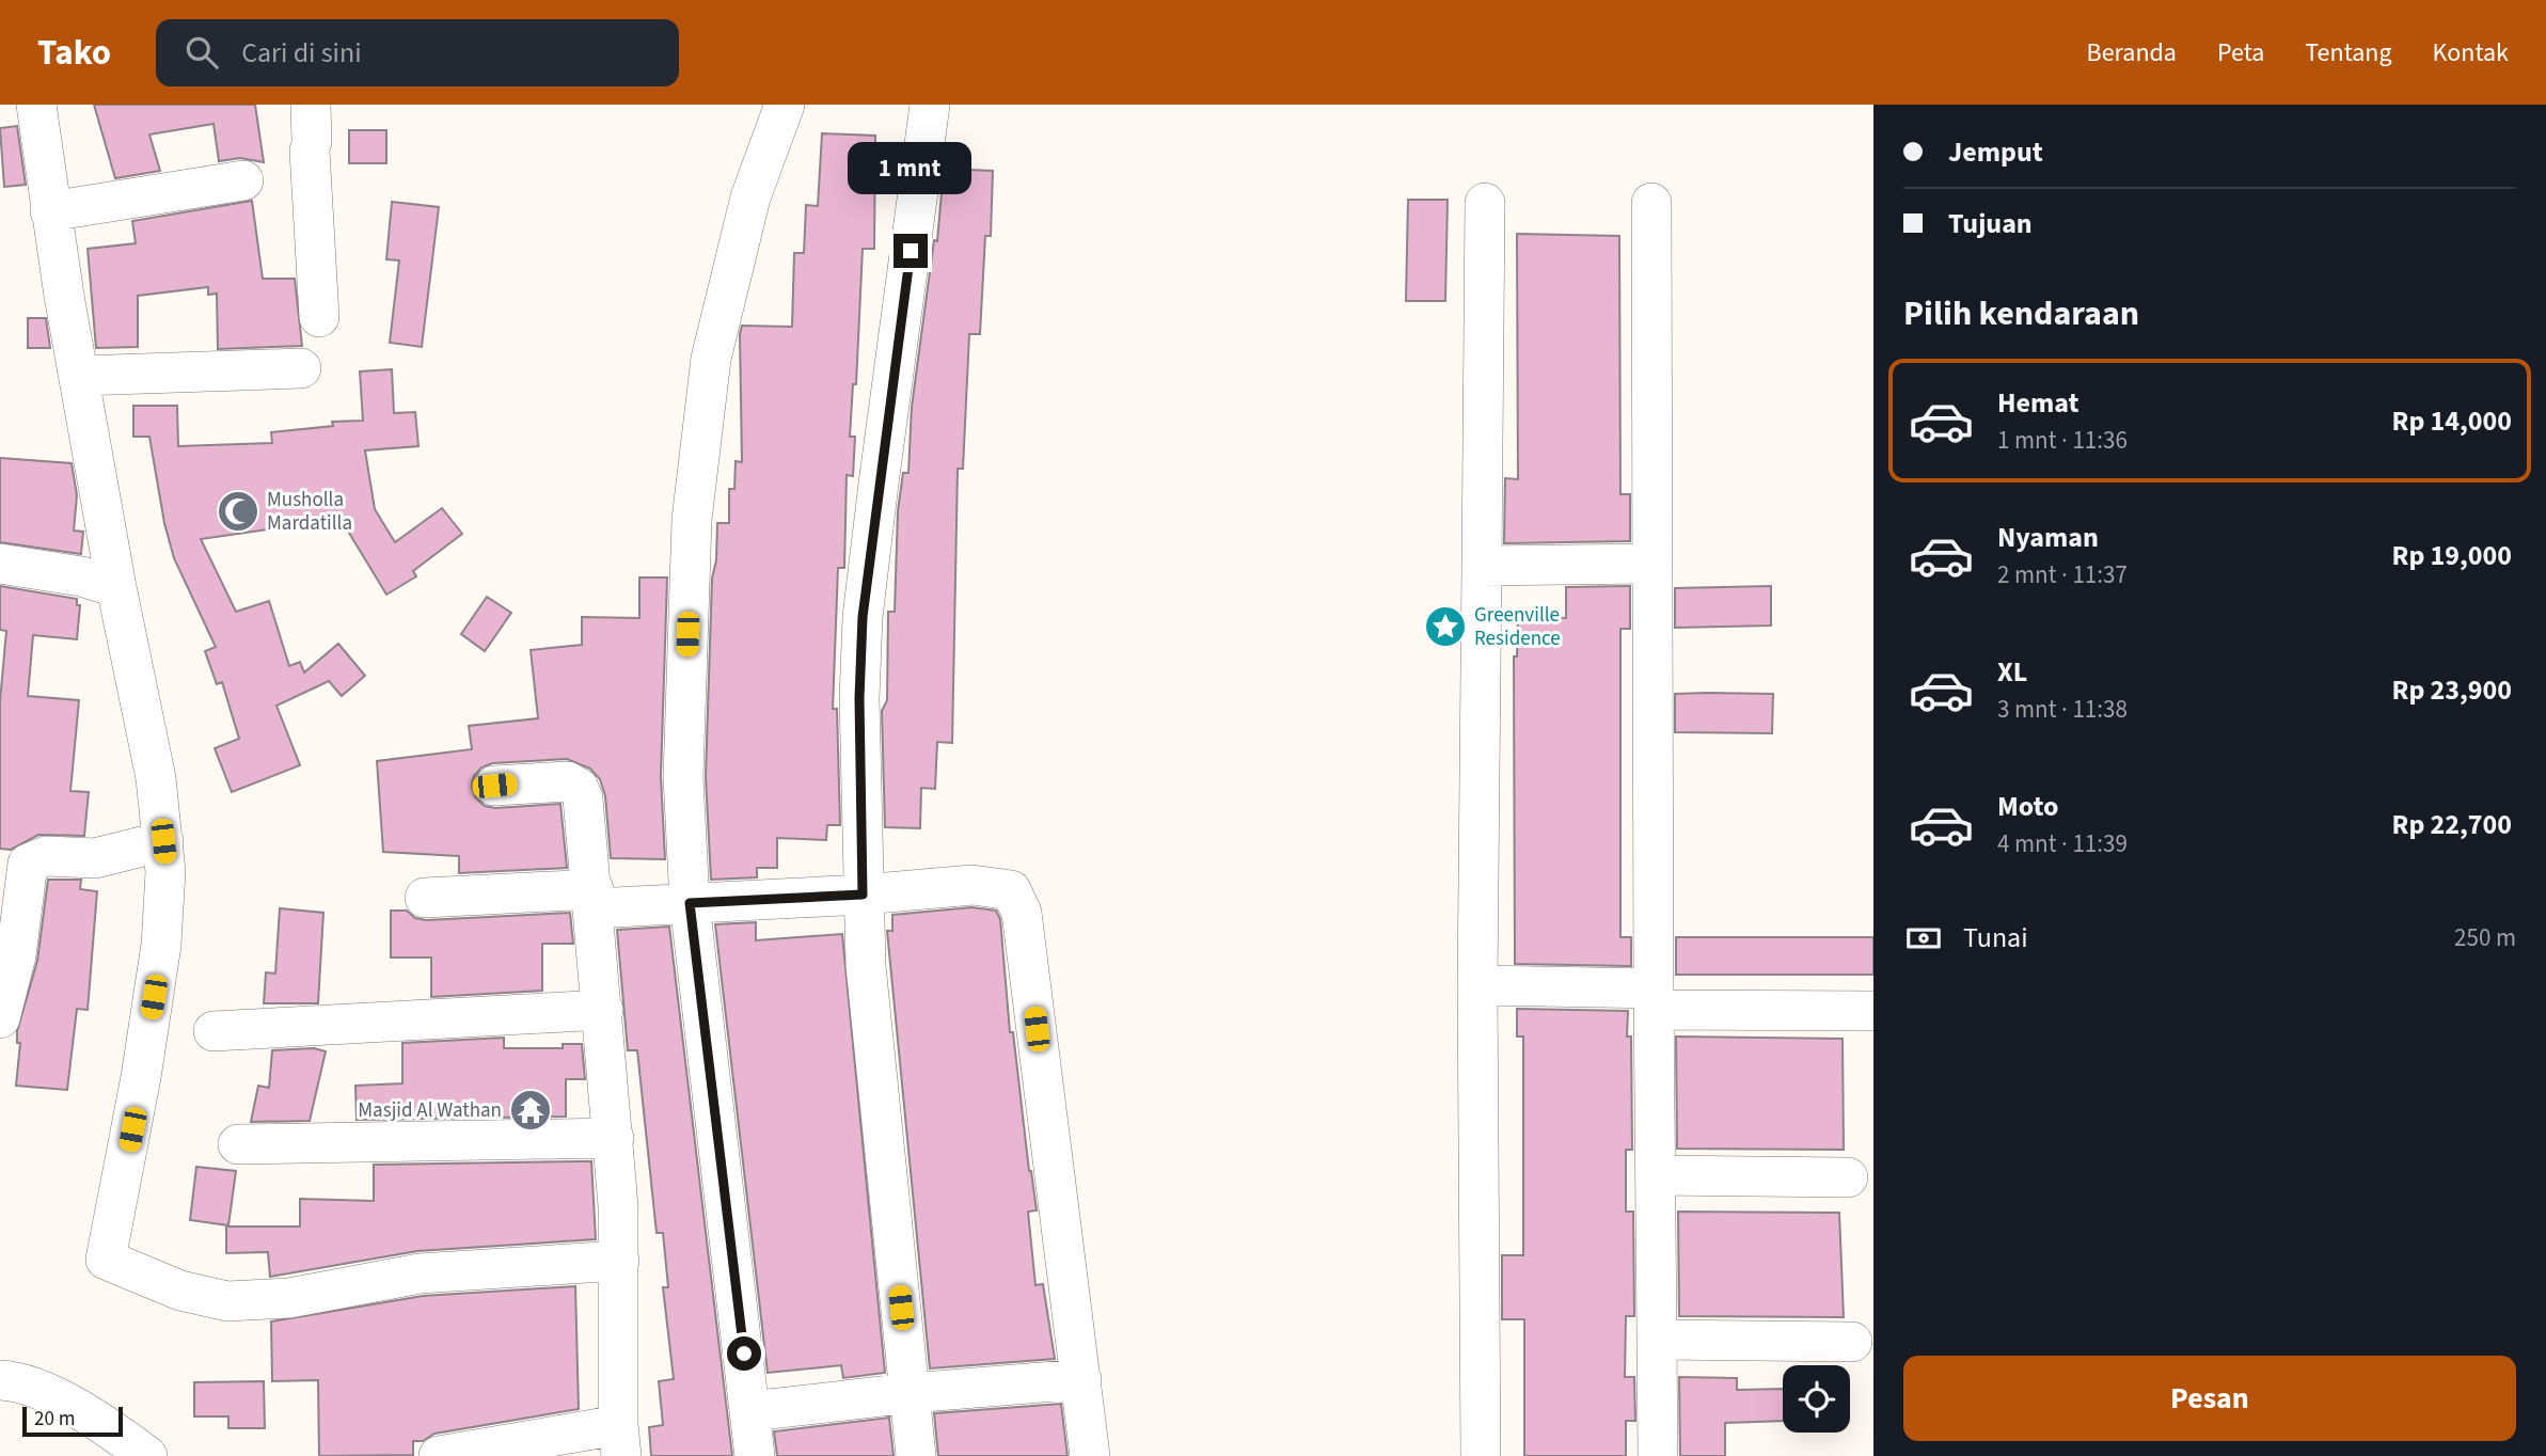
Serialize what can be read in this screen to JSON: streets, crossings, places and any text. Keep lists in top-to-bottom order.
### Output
{
  "places": {
    "mosque": ["Musholla Mardatilla"],
    "place": ["Greenville Residence"],
    "temple": ["Masjid Al Wathan"]
  },
  "scale_bar": "20 m",
  "page": {
    "header": "Tako",
    "search": "Cari di sini",
    "nav": [
      "Beranda",
      "Peta",
      "Tentang",
      "Kontak"
    ],
    "banner": ["Jemput", "Tujuan"],
    "bubble": "1 mnt",
    "heading": "Pilih kendaraan",
    "list": [
      {
        "name": "Hemat",
        "note": "1 mnt · 11:36",
        "value": "Rp 14,000"
      },
      {
        "name": "Nyaman",
        "note": "2 mnt · 11:37",
        "value": "Rp 19,000"
      },
      {
        "name": "XL",
        "note": "3 mnt · 11:38",
        "value": "Rp 23,900"
      },
      {
        "name": "Moto",
        "note": "4 mnt · 11:39",
        "value": "Rp 22,700"
      }
    ],
    "pay": ["Tunai", "250 m"],
    "buttons": "Pesan",
    "scale": "20 m"
  }
}
